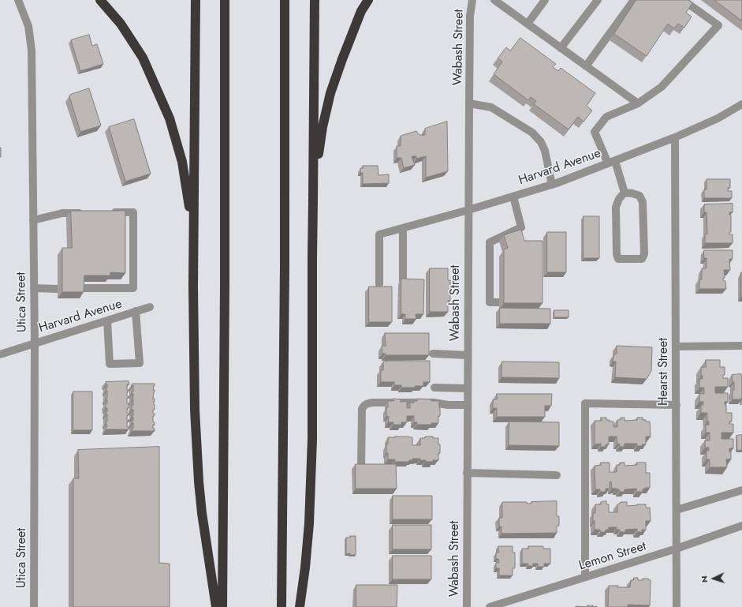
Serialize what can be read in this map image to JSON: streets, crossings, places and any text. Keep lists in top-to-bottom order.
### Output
{
  "streets": {
    "street": [
      "Wabash Street",
      "Harvard Avenue",
      "Utica Street",
      "Hearst Street",
      "Lemon Street"
    ]
  },
  "crossings": [
    ["Wabash Street", "Harvard Avenue"],
    ["Harvard Avenue", "Utica Street"],
    ["Harvard Avenue", "Hearst Street"],
    ["Hearst Street", "Lemon Street"]
  ],
  "north": "left"
}
